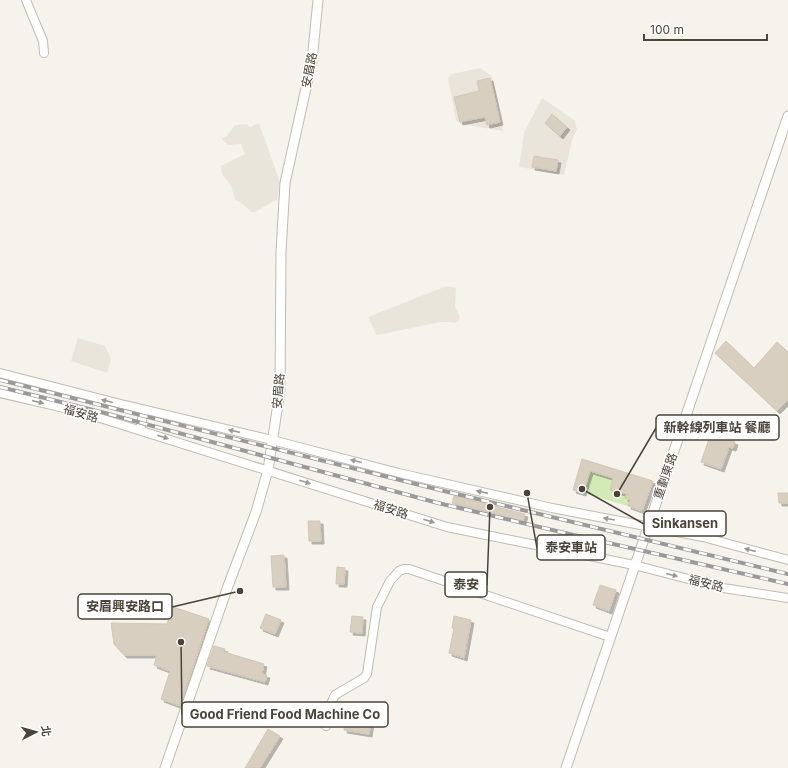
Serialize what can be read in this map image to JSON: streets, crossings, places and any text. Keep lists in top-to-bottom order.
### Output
{
  "streets": {
    "street": ["安眉路", "福安路", "重劃東路"]
  },
  "crossings": [
    ["安眉路", "福安路"],
    ["福安路", "重劃東路"]
  ],
  "places": [
    "Sinkansen",
    "泰安車站",
    "新幹線列車站 餐廳",
    "泰安",
    "安眉興安路口",
    "Good Friend Food Machine Co"
  ],
  "scale_bar": "100 m",
  "north": "right"
}
